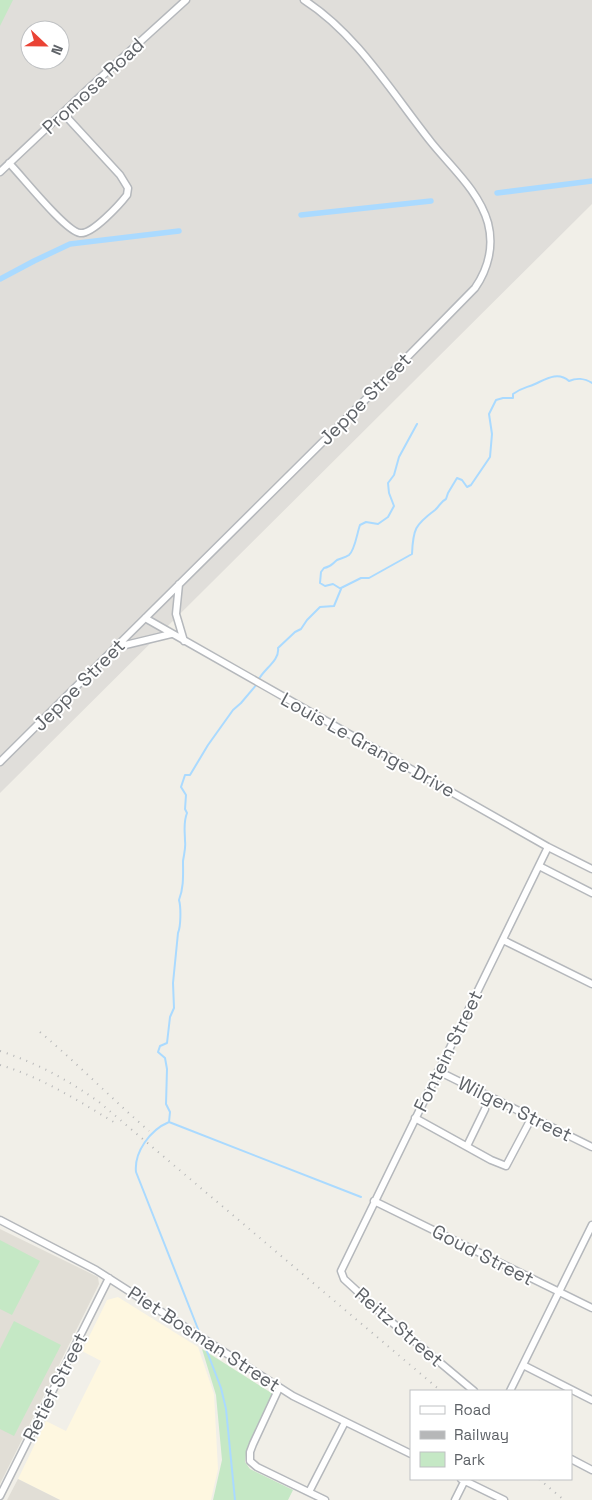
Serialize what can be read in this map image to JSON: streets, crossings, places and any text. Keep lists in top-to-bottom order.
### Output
{
  "streets": {
    "street": [
      "Promosa Road",
      "Jeppe Street",
      "Louis Le Grange Drive",
      "Fontein Street",
      "Wilgen Street",
      "Goud Street",
      "Reitz Street",
      "Piet Bosman Street",
      "Retief Street"
    ]
  },
  "crossings": [
    ["Jeppe Street", "Louis Le Grange Drive"],
    ["Louis Le Grange Drive", "Fontein Street"],
    ["Fontein Street", "Wilgen Street"],
    ["Fontein Street", "Goud Street"],
    ["Fontein Street", "Reitz Street"],
    ["Piet Bosman Street", "Retief Street"]
  ],
  "legend": ["Road", "Railway", "Park"],
  "north": "right"
}
